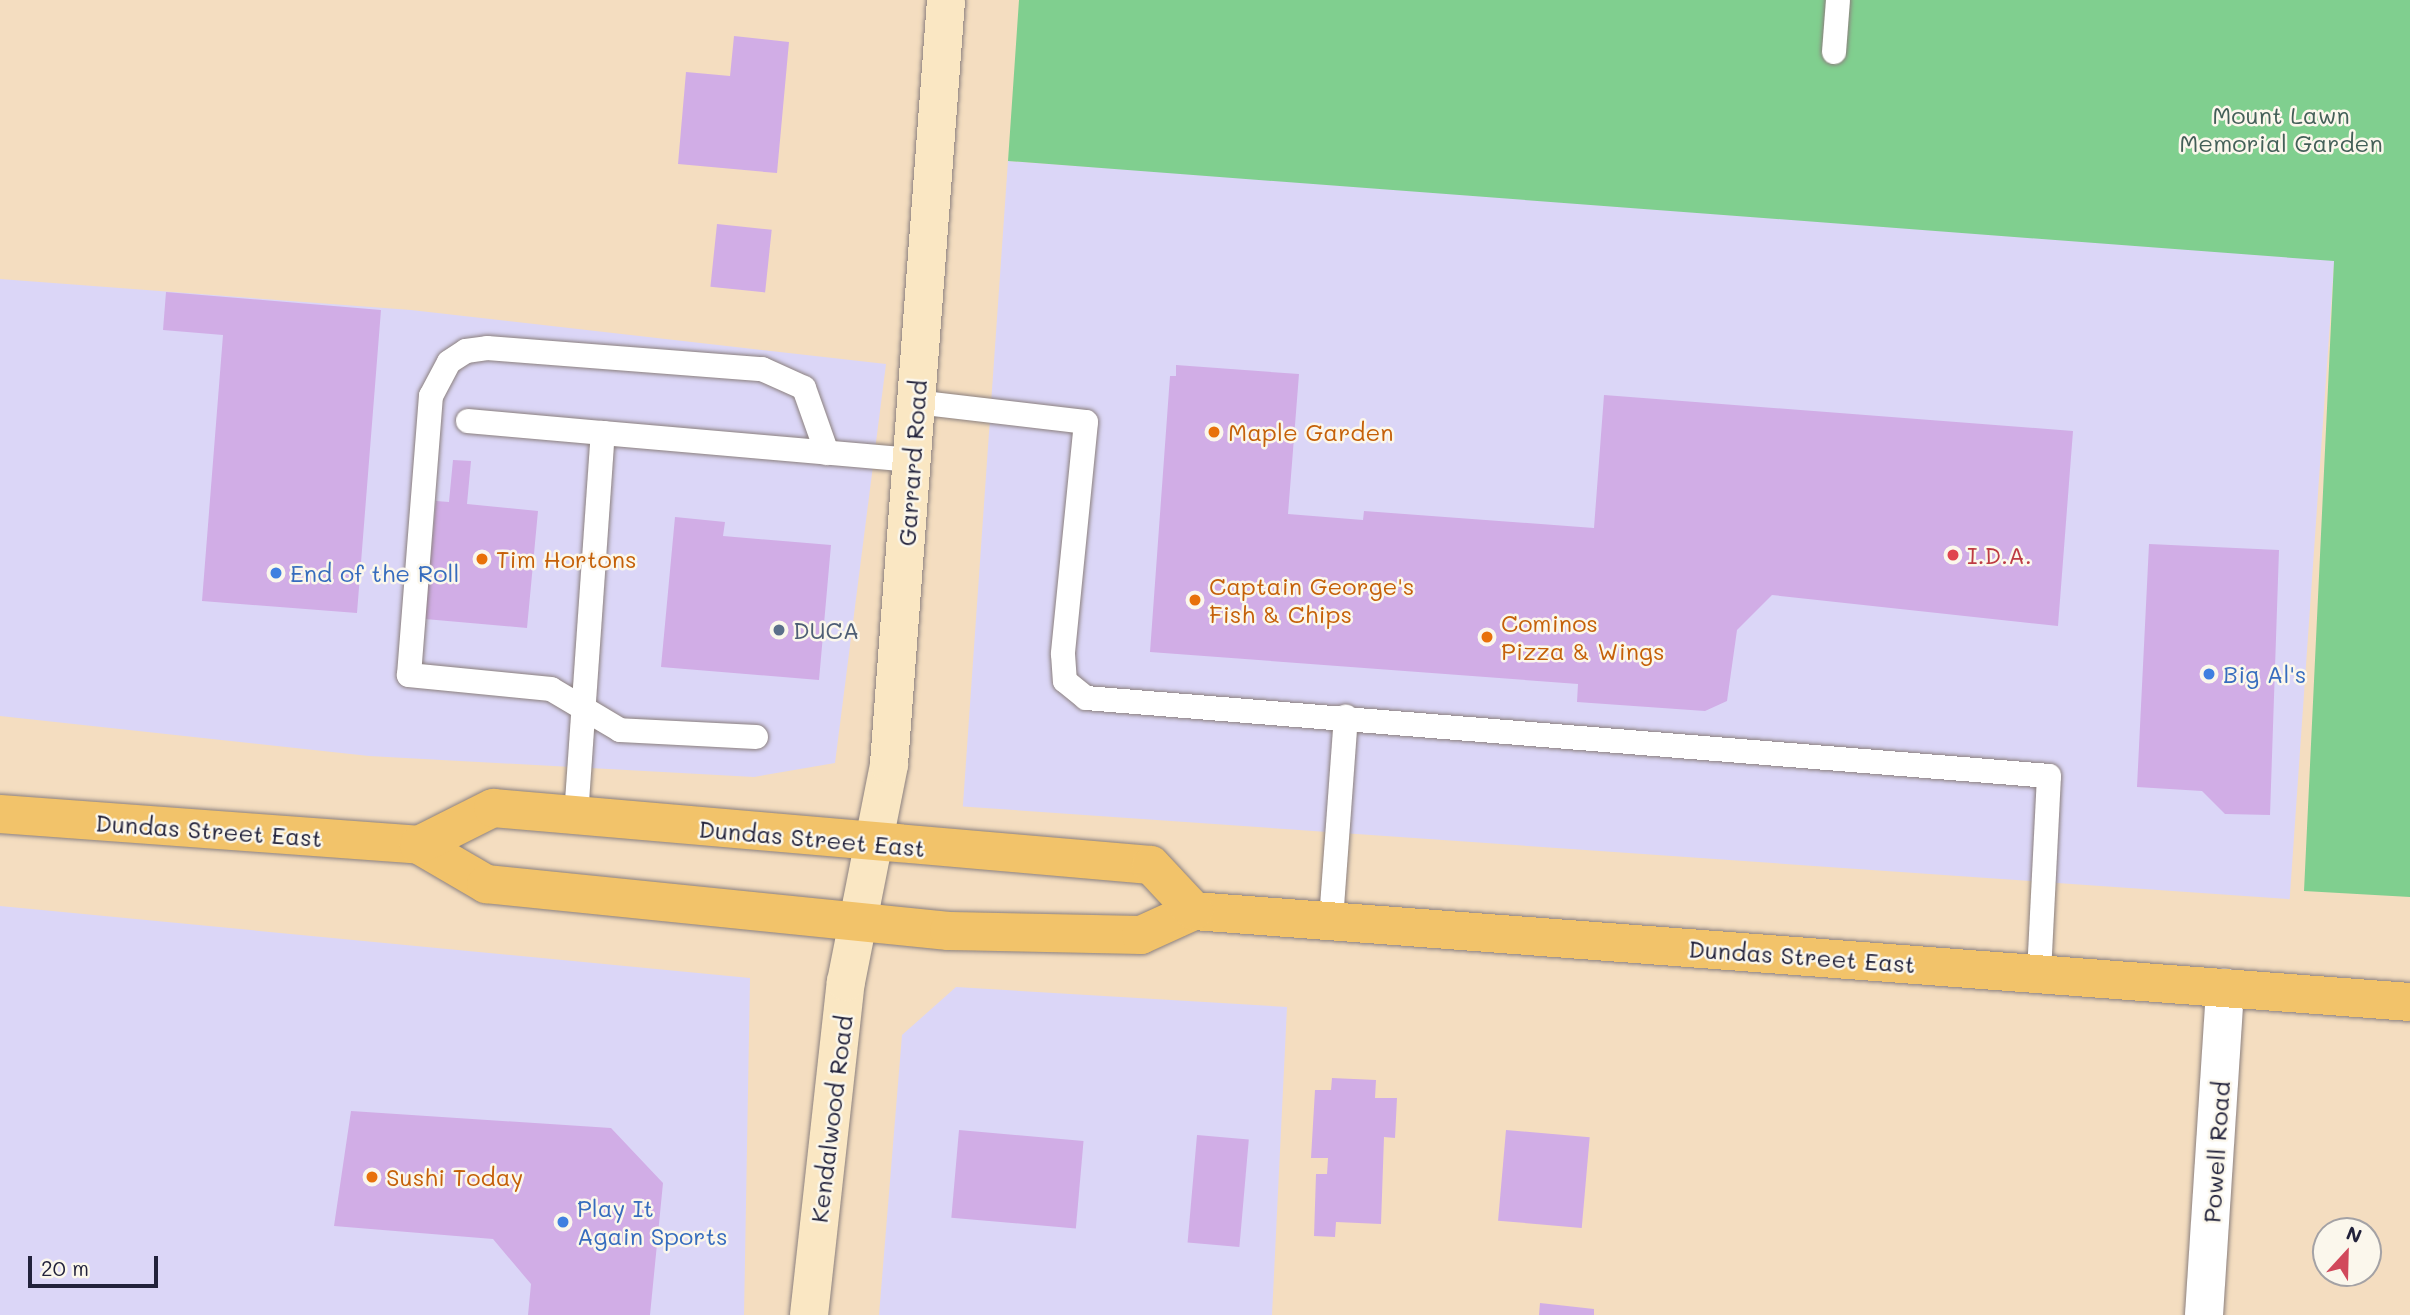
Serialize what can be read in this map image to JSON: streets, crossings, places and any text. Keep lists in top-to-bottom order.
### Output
{
  "streets": {
    "main road": ["Dundas Street East"],
    "street": ["Garrard Road", "Kendalwood Road", "Powell Road"]
  },
  "crossings": [
    ["Garrard Road", "Dundas Street East"],
    ["Garrard Road", "Kendalwood Road"],
    ["Dundas Street East", "Kendalwood Road"],
    ["Dundas Street East", "Powell Road"]
  ],
  "parks": ["Mount Lawn Memorial Garden"],
  "places": [
    "Maple Garden",
    "I.D.A.",
    "Tim Hortons",
    "End of the Roll",
    "Captain George's Fish & Chips",
    "DUCA",
    "Cominos Pizza & Wings",
    "Big Al's",
    "Sushi Today",
    "Play It Again Sports"
  ],
  "scale_bar": "20 m",
  "north": "top"
}
